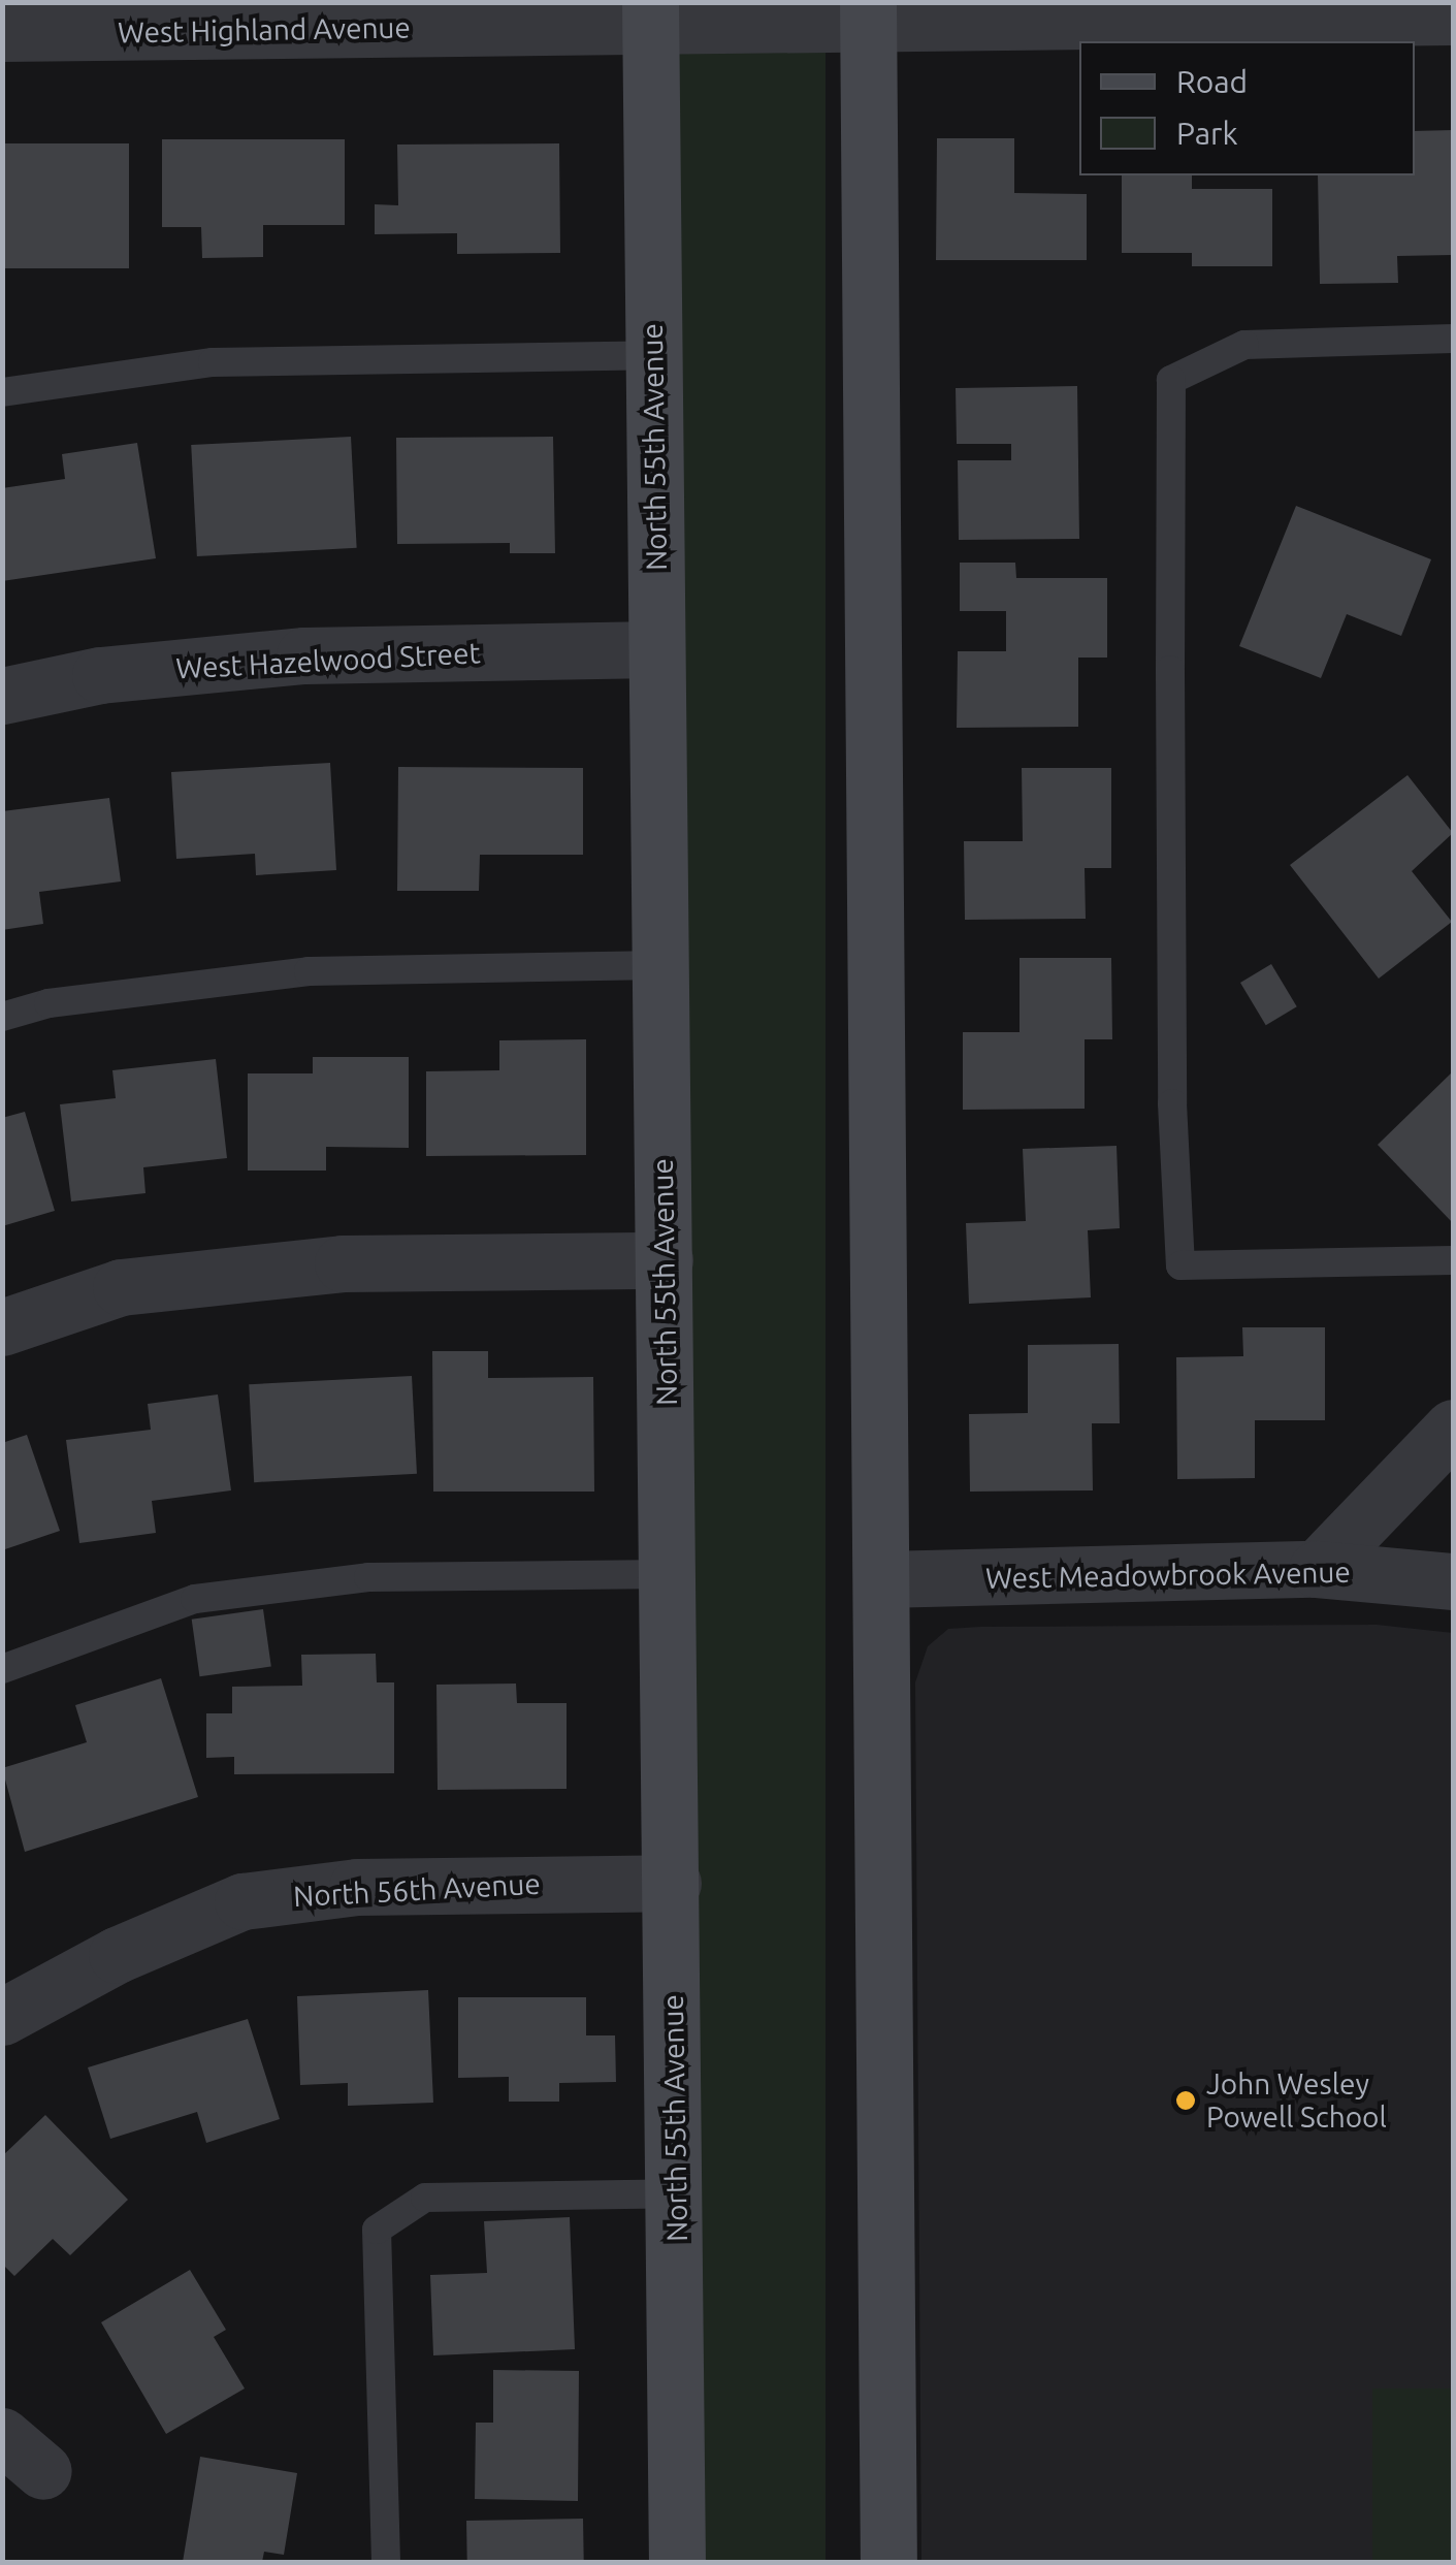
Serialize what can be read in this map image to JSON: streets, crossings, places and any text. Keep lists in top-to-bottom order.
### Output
{
  "streets": {
    "street": [
      "West Highland Avenue",
      "North 55th Avenue",
      "West Hazelwood Street",
      "West Meadowbrook Avenue",
      "North 56th Avenue"
    ]
  },
  "crossings": [
    ["West Highland Avenue", "North 55th Avenue"],
    ["North 55th Avenue", "West Hazelwood Street"],
    ["North 55th Avenue", "North 56th Avenue"]
  ],
  "places": ["John Wesley Powell School"],
  "legend": ["Road", "Park"]
}
